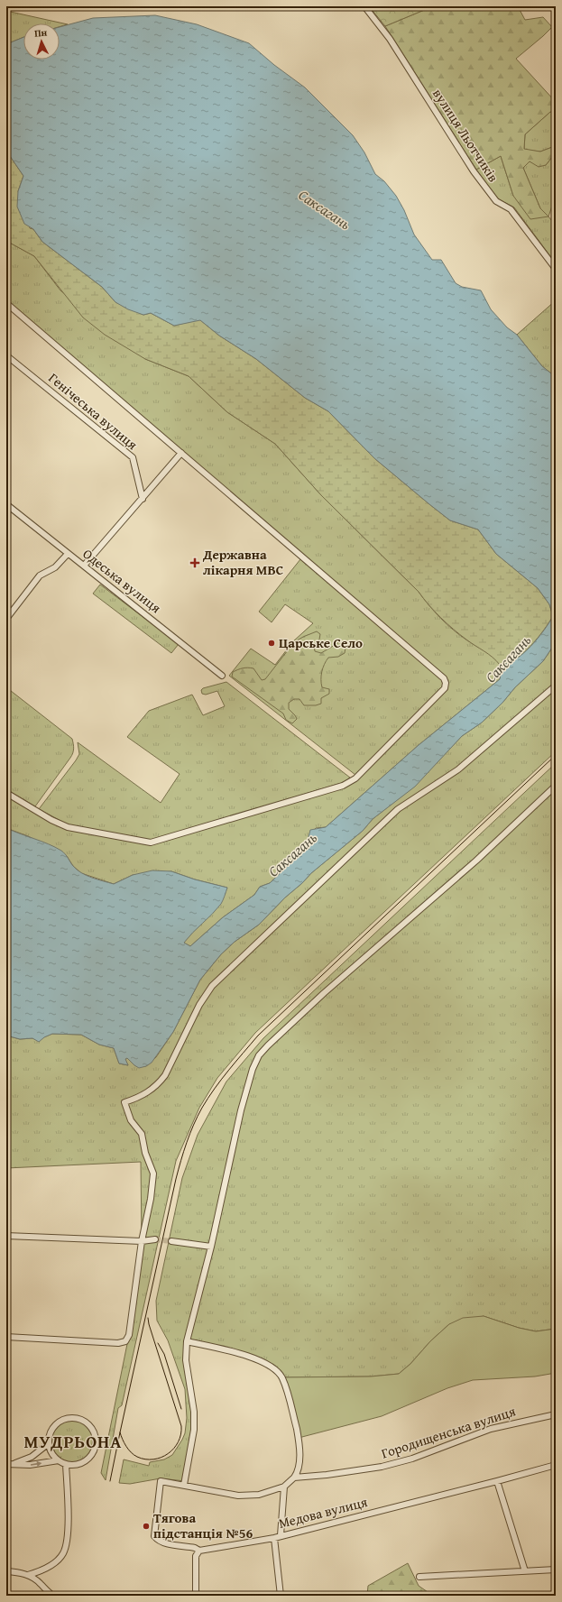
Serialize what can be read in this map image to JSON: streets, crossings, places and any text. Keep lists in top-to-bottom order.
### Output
{
  "streets": {
    "street": [
      "вулиця Льотчиків",
      "Генічеська вулиця",
      "Одеська вулиця",
      "Городищенська вулиця",
      "Медова вулиця"
    ]
  },
  "districts": ["МУДРЬОНА"],
  "water": ["Саксагань"],
  "places": {
    "health": ["Державна лікарня МВС"],
    "other": ["Царське Село", "Тягова підстанція №56"]
  },
  "north": "top"
}
